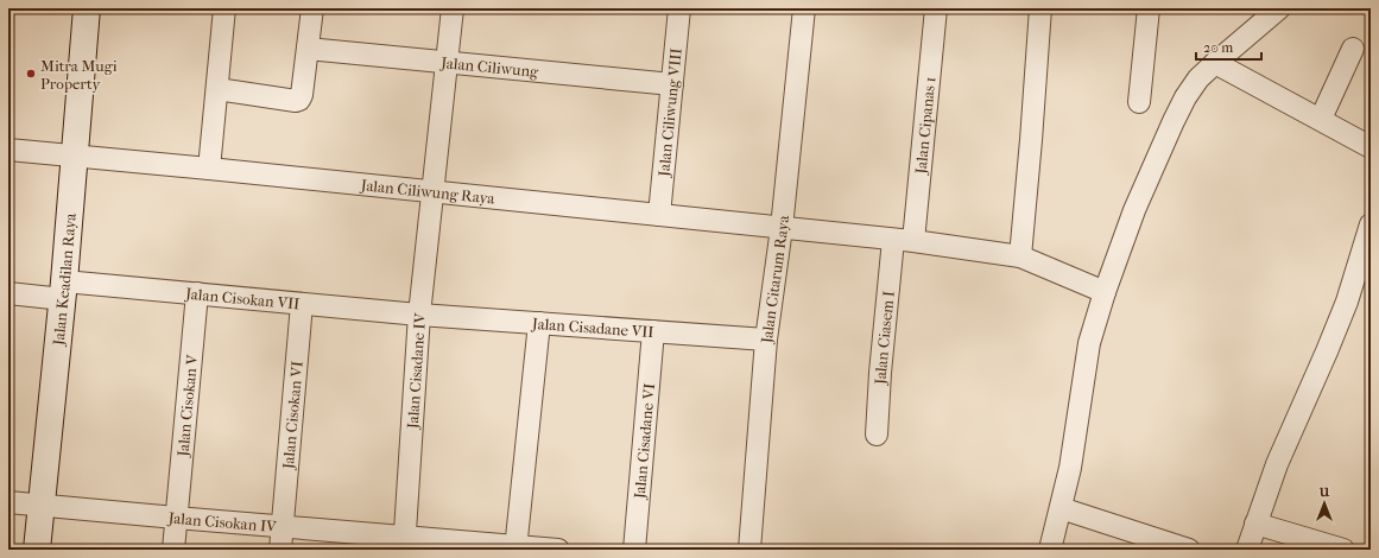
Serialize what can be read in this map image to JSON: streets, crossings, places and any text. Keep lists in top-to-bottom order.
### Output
{
  "streets": {
    "street": [
      "Jalan Ciliwung",
      "Jalan Ciliwung VIII",
      "Jalan Cipanas 1",
      "Jalan Ciliwung Raya",
      "Jalan Keadilan Raya",
      "Jalan Citarum Raya",
      "Jalan Cisokan VII",
      "Jalan Cisadane VII",
      "Jalan Ciasem I",
      "Jalan Cisadane IV",
      "Jalan Cisokan V",
      "Jalan Cisokan VI",
      "Jalan Cisadane VI",
      "Jalan Cisokan IV"
    ]
  },
  "crossings": [
    ["Jalan Ciliwung", "Jalan Ciliwung VIII"],
    ["Jalan Ciliwung", "Jalan Cisadane IV"],
    ["Jalan Ciliwung VIII", "Jalan Ciliwung Raya"],
    ["Jalan Cipanas 1", "Jalan Ciliwung Raya"],
    ["Jalan Cipanas 1", "Jalan Ciasem I"],
    ["Jalan Ciliwung Raya", "Jalan Keadilan Raya"],
    ["Jalan Ciliwung Raya", "Jalan Citarum Raya"],
    ["Jalan Ciliwung Raya", "Jalan Ciasem I"],
    ["Jalan Ciliwung Raya", "Jalan Cisadane IV"],
    ["Jalan Keadilan Raya", "Jalan Cisokan VII"],
    ["Jalan Keadilan Raya", "Jalan Cisokan IV"],
    ["Jalan Citarum Raya", "Jalan Cisadane VII"],
    ["Jalan Cisokan VII", "Jalan Cisadane VII"],
    ["Jalan Cisokan VII", "Jalan Cisadane IV"],
    ["Jalan Cisokan VII", "Jalan Cisokan V"],
    ["Jalan Cisokan VII", "Jalan Cisokan VI"],
    ["Jalan Cisadane VII", "Jalan Cisadane IV"],
    ["Jalan Cisadane VII", "Jalan Cisadane VI"],
    ["Jalan Cisadane IV", "Jalan Cisokan IV"],
    ["Jalan Cisokan V", "Jalan Cisokan IV"],
    ["Jalan Cisokan VI", "Jalan Cisokan IV"]
  ],
  "places": ["Mitra Mugi Property"],
  "scale_bar": "20 m",
  "north": "top"
}
